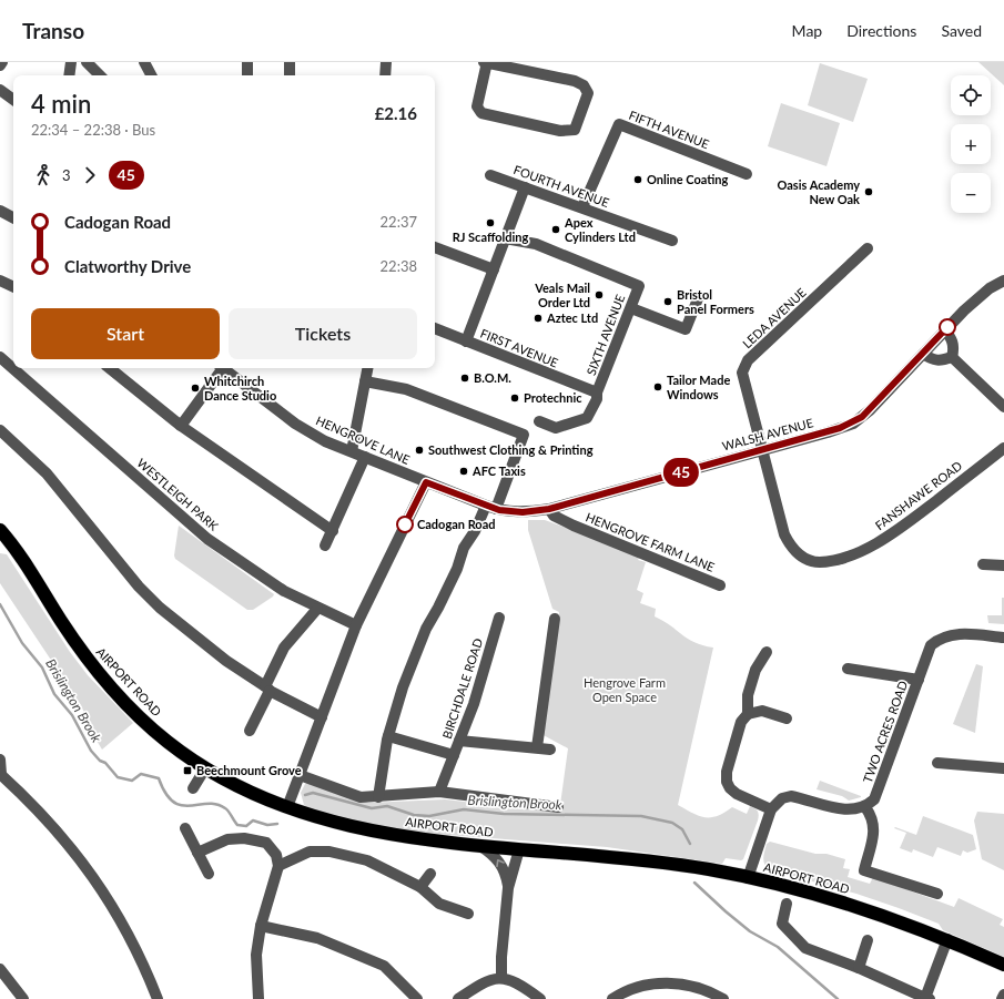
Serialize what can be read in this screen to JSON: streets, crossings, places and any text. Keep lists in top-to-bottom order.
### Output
{
  "streets": {
    "highway": ["AIRPORT ROAD"],
    "street": [
      "FIFTH AVENUE",
      "FOURTH AVENUE",
      "LEDA AVENUE",
      "SIXTH AVENUE",
      "FIRST AVENUE",
      "WALSH AVENUE",
      "HENGROVE LANE",
      "WESTLEIGH PARK",
      "FANSHAWE ROAD",
      "HENGROVE FARM LANE",
      "BIRCHDALE ROAD",
      "TWO ACRES ROAD"
    ]
  },
  "crossings": [
    ["FIFTH AVENUE", "FOURTH AVENUE"],
    ["LEDA AVENUE", "WALSH AVENUE"],
    ["LEDA AVENUE", "FANSHAWE ROAD"],
    ["SIXTH AVENUE", "FIRST AVENUE"],
    ["WALSH AVENUE", "HENGROVE LANE"],
    ["WALSH AVENUE", "FANSHAWE ROAD"],
    ["WALSH AVENUE", "HENGROVE FARM LANE"]
  ],
  "water": ["Brislington Brook"],
  "parks": ["Hengrove Farm Open Space"],
  "places": {
    "other": [
      "Online Coating",
      "Oasis Academy New Oak",
      "RJ Scaffolding",
      "Apex Cylinders Ltd",
      "Veals Mail Order Ltd",
      "Bristol Panel Formers",
      "Aztec Ltd",
      "B.O.M.",
      "Tailor Made Windows",
      "Whitchirch Dance Studio",
      "Protechnic",
      "Southwest Clothing & Printing",
      "AFC Taxis",
      "Cadogan Road"
    ],
    "transit": ["Beechmount Grove"]
  },
  "lines": ["bus line 45"],
  "page": {
    "header": "Transo",
    "nav": ["Map", "Directions", "Saved"],
    "on_map": "45",
    "map_buttons": ["+", "−"],
    "heading": ["4 min", "22:34 – 22:38 · Bus", "£2.16"],
    "legs": ["3", "45"],
    "list": [
      {
        "name": "Cadogan Road",
        "value": "22:37"
      },
      {
        "name": "Clatworthy Drive",
        "value": "22:38"
      }
    ],
    "buttons": ["Start", "Tickets"]
  }
}
